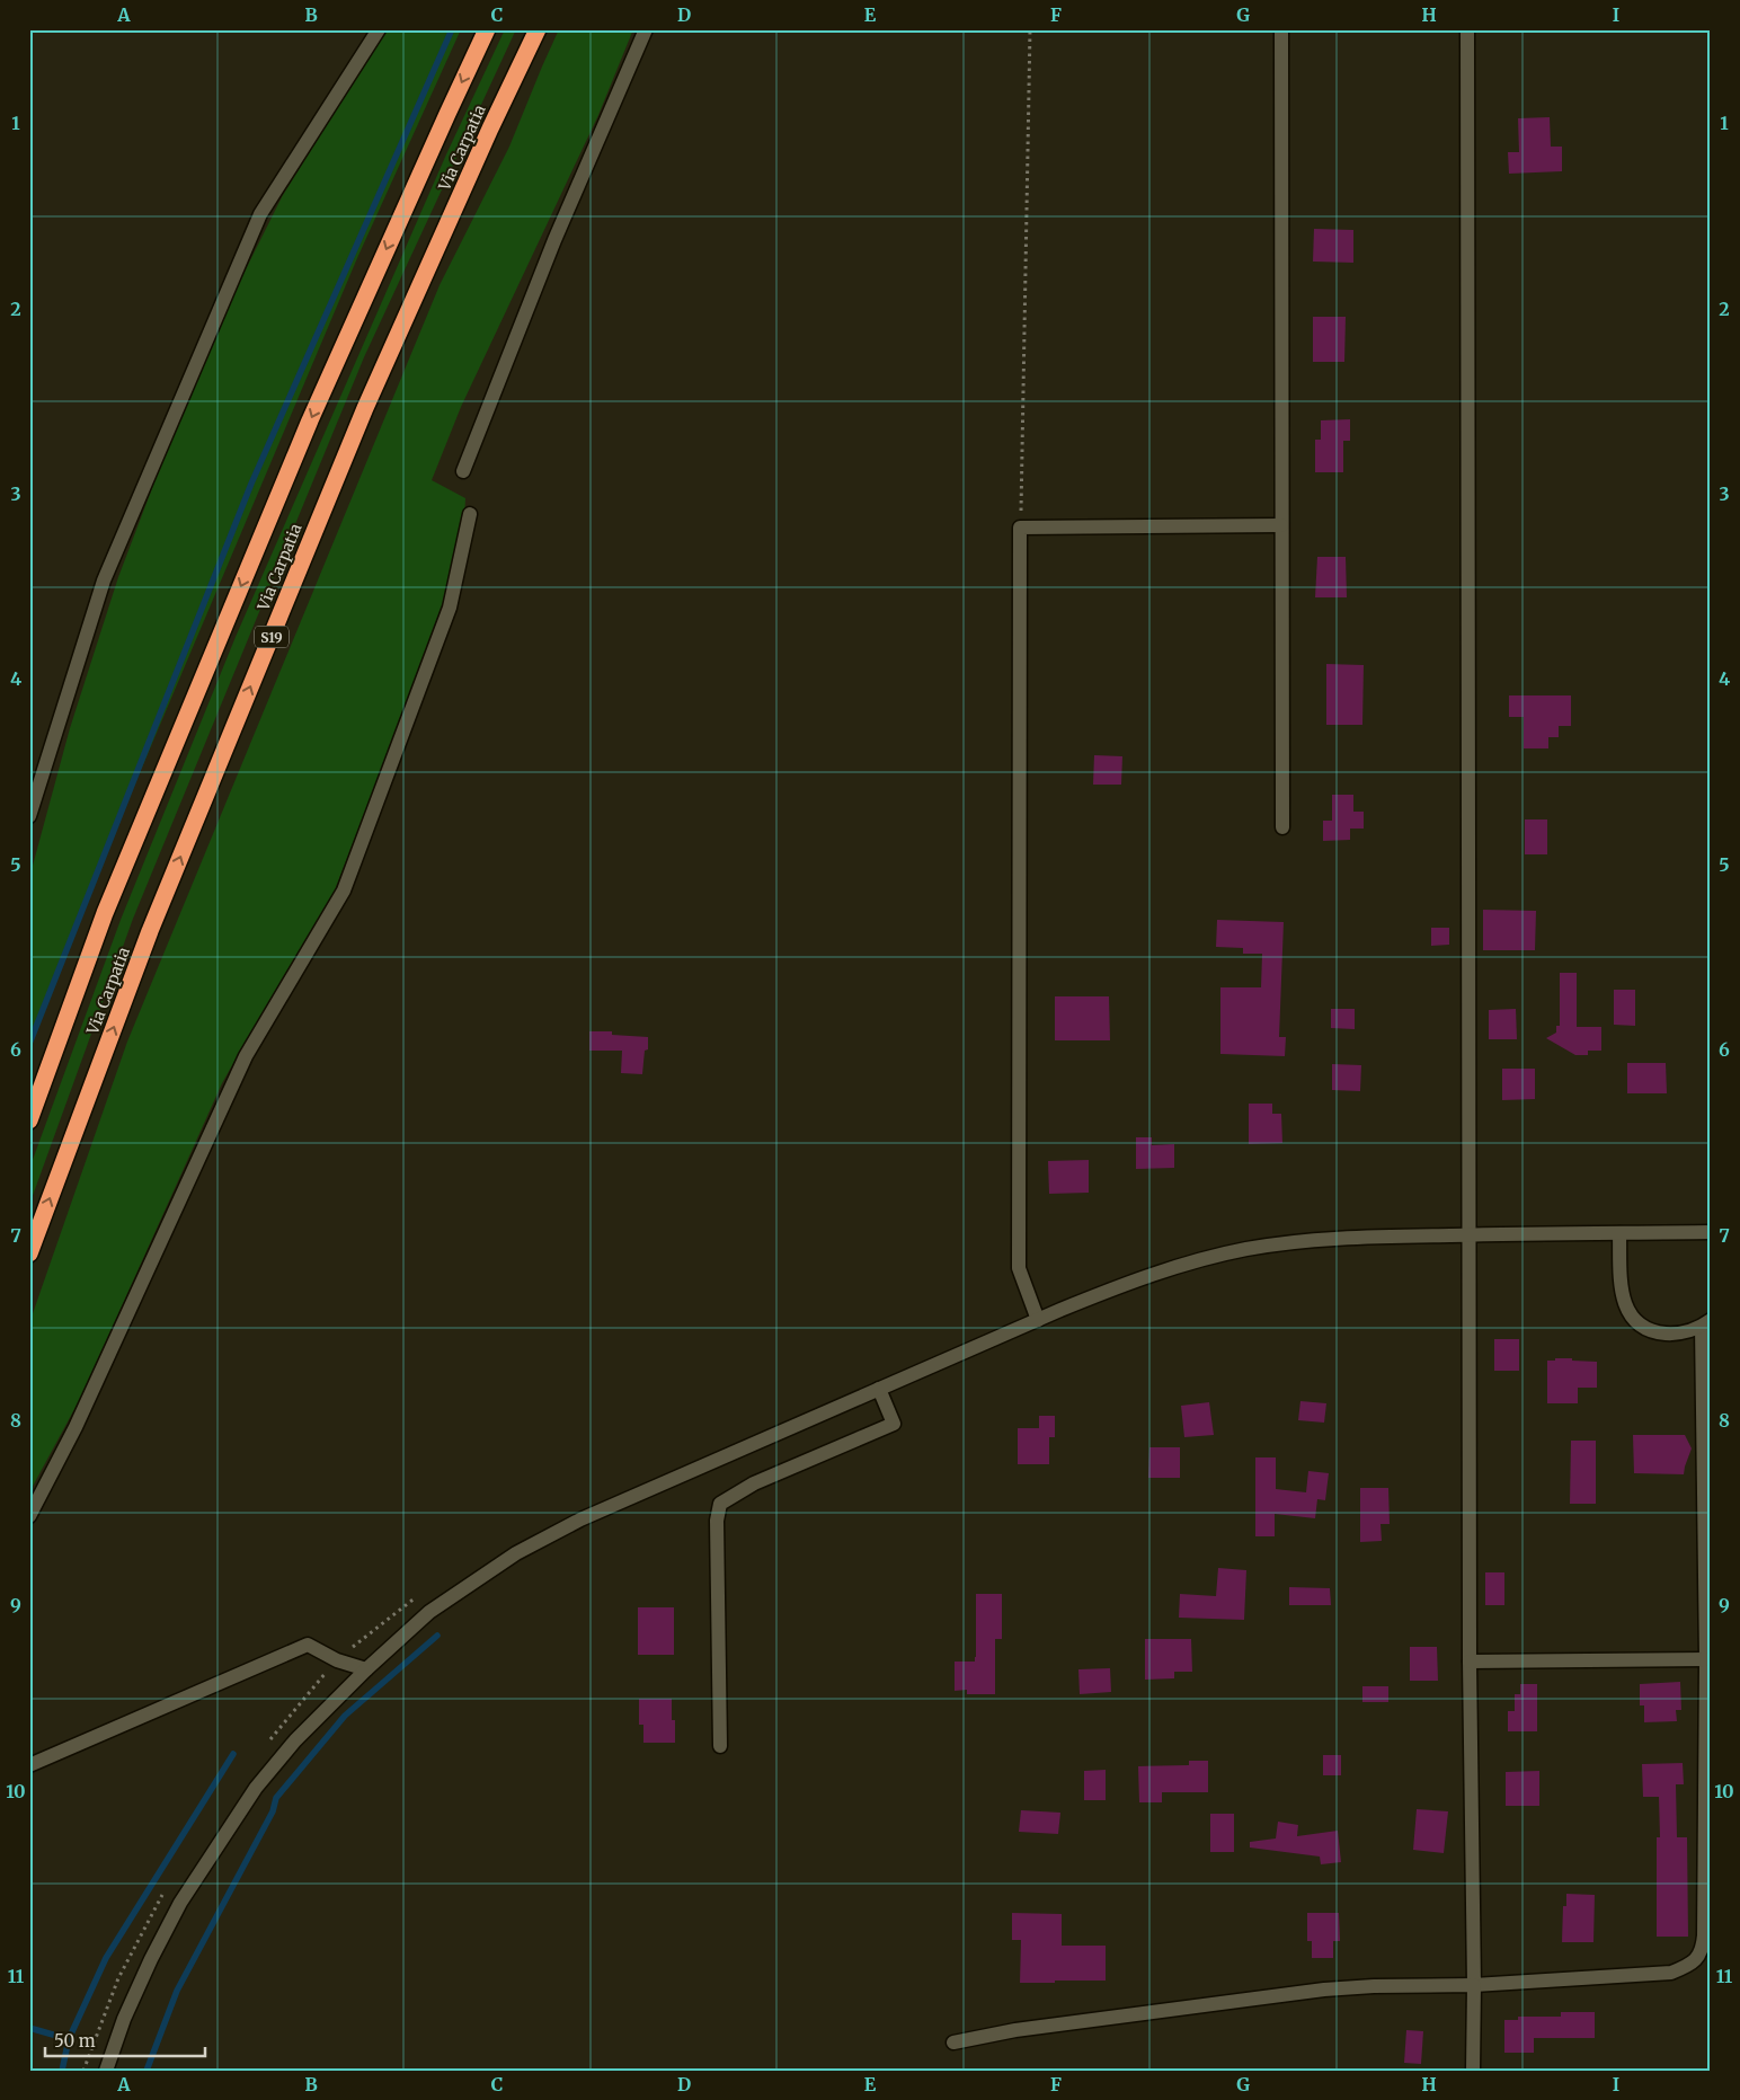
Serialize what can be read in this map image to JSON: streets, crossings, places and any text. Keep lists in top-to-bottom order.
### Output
{
  "streets": {
    "highway": ["Via Carpatia", "S19"]
  },
  "scale_bar": "50 m",
  "grid": {
    "columns": [
      "A",
      "B",
      "C",
      "D",
      "E",
      "F",
      "G",
      "H",
      "I"
    ],
    "rows": [
      "1",
      "2",
      "3",
      "4",
      "5",
      "6",
      "7",
      "8",
      "9",
      "10",
      "11"
    ]
  }
}
